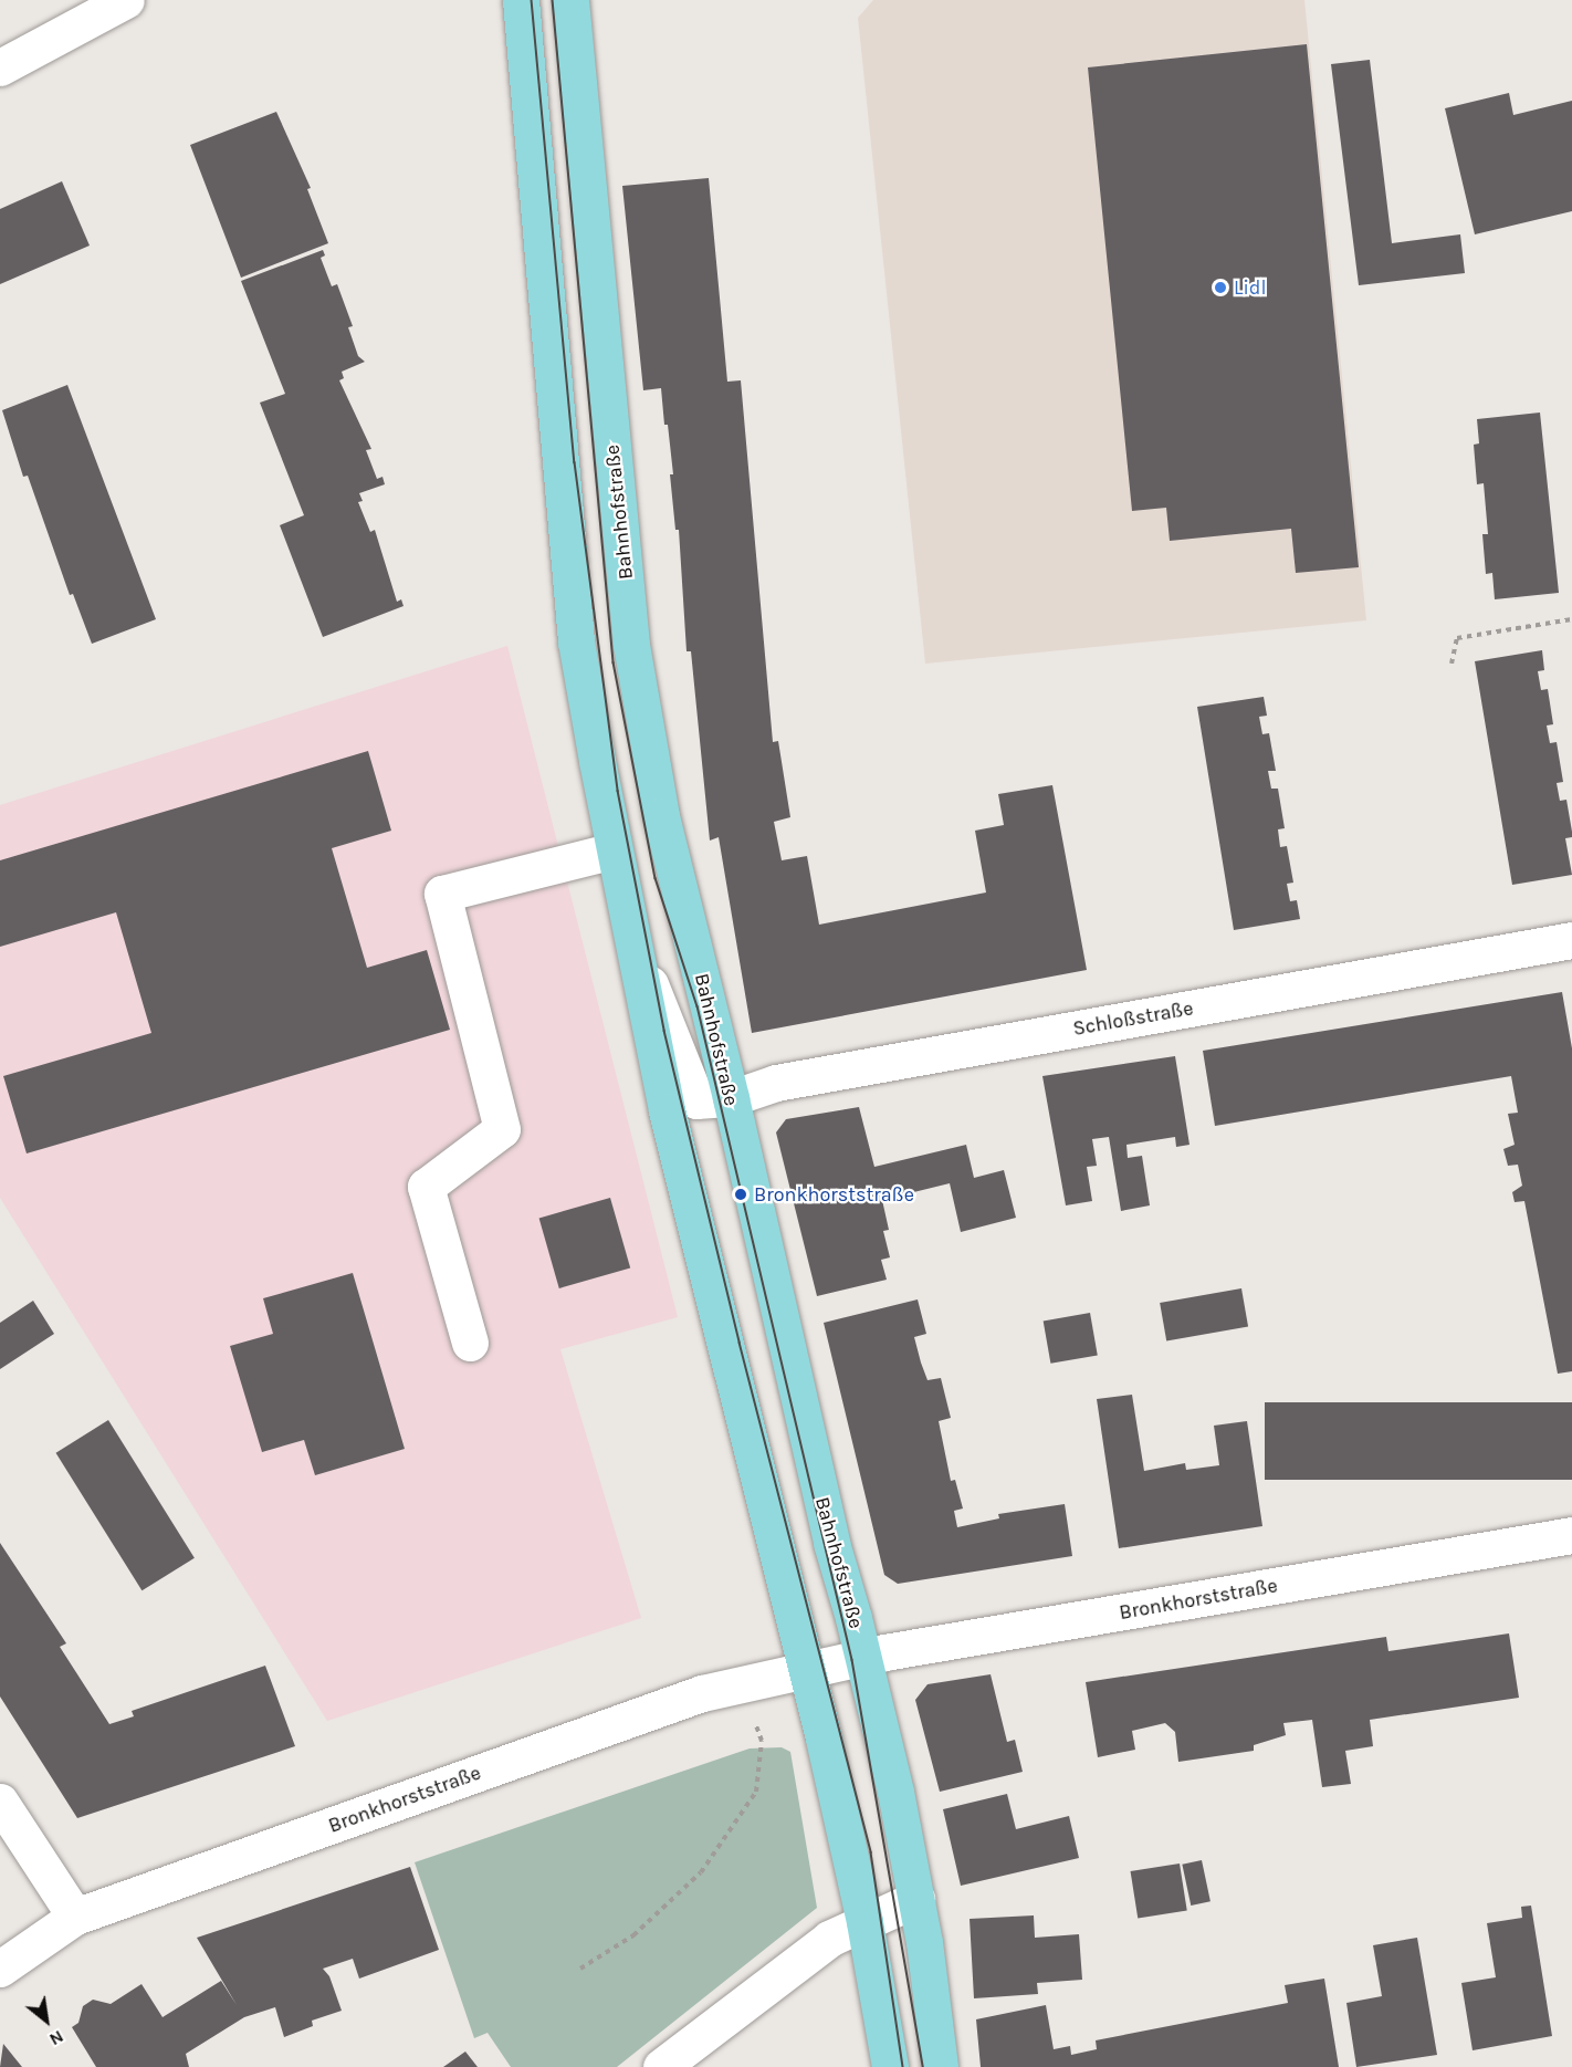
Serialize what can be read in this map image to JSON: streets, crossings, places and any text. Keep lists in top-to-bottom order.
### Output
{
  "streets": {
    "main road": ["Bahnhofstraße"],
    "street": ["Schloßstraße", "Bronkhorststraße"]
  },
  "crossings": [
    ["Bahnhofstraße", "Schloßstraße"],
    ["Bahnhofstraße", "Bronkhorststraße"]
  ],
  "places": ["Lidl", "Bronkhorststraße"],
  "north": "bottom right"
}
